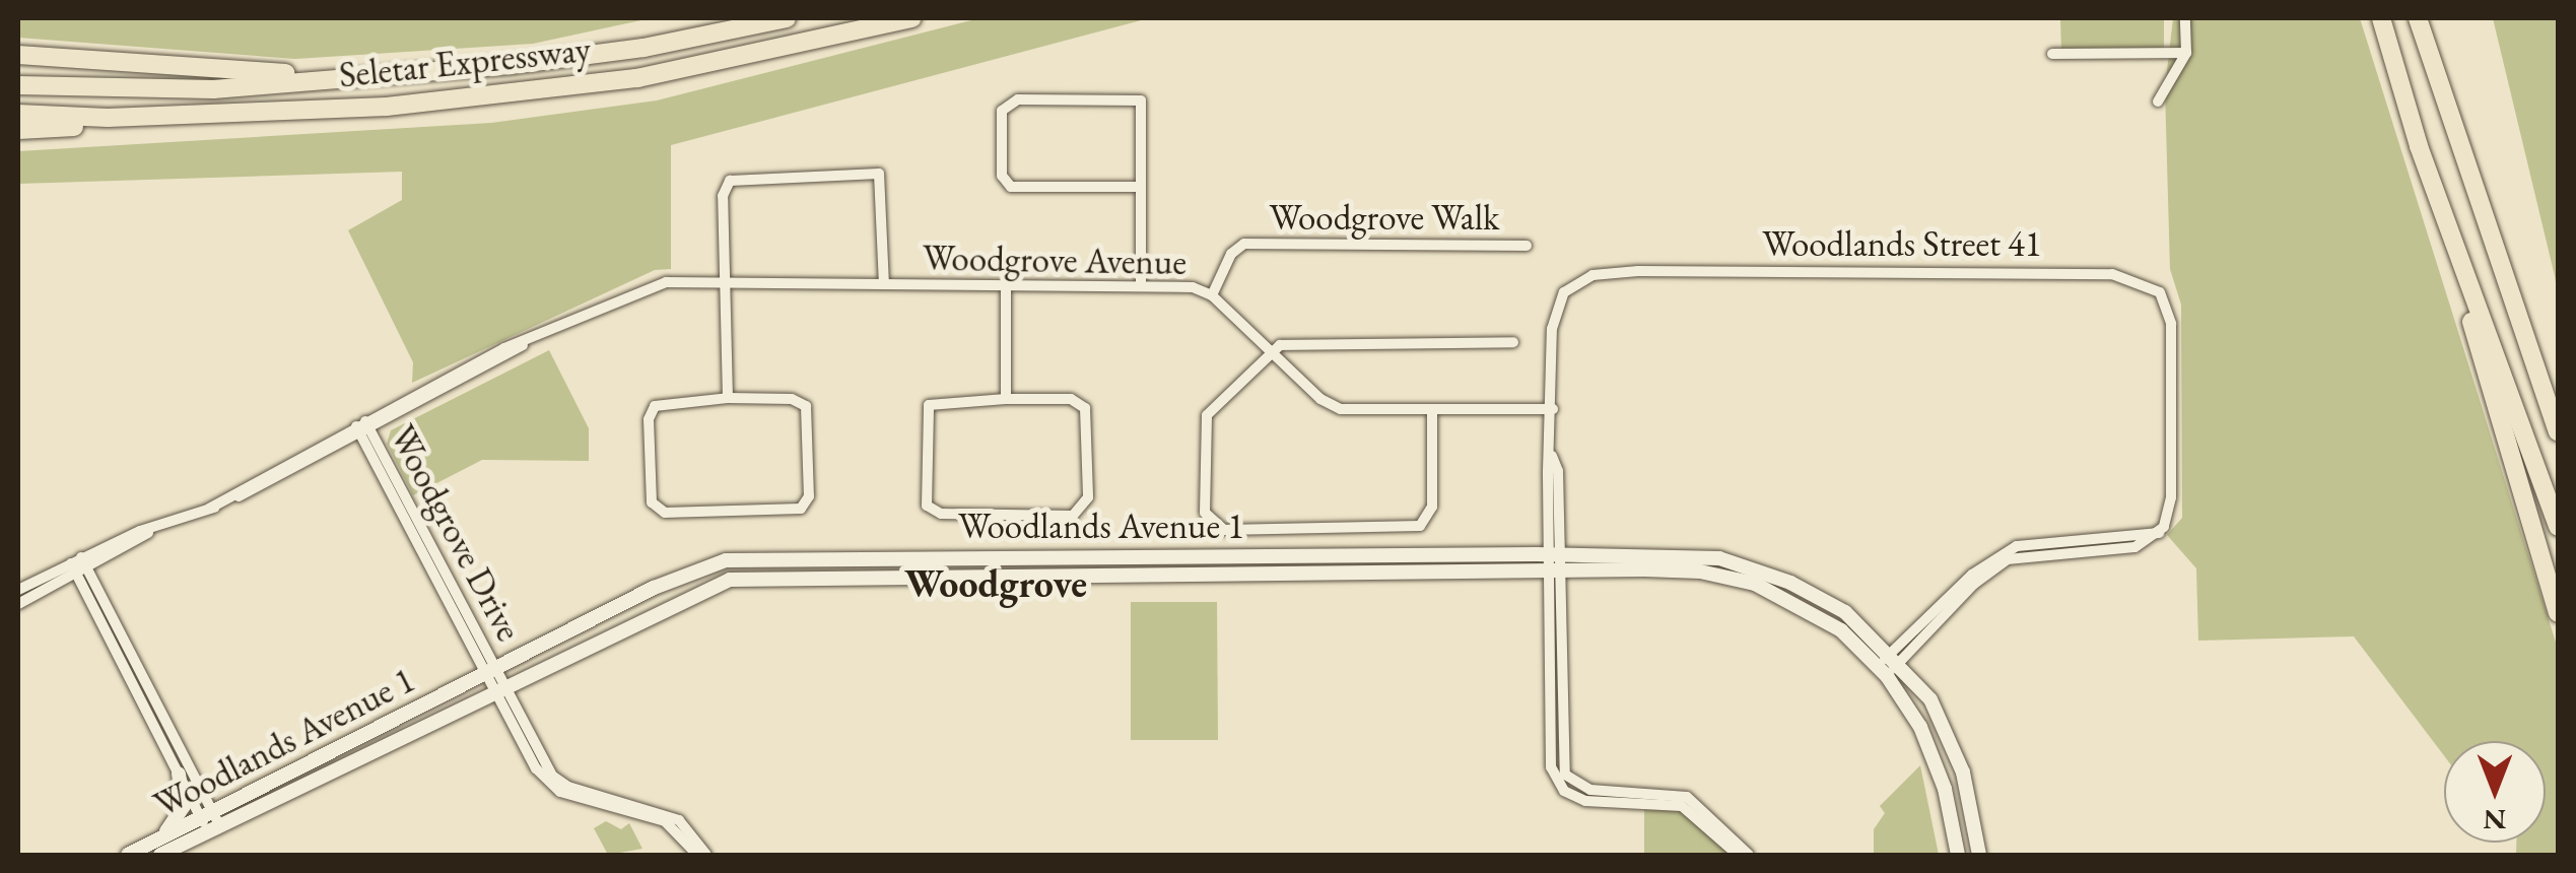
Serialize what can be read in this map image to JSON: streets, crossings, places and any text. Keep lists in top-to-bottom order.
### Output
{
  "streets": {
    "highway": ["Seletar Expressway"],
    "main road": ["Woodlands Avenue 1"],
    "street": [
      "Woodgrove Walk",
      "Woodlands Street 41",
      "Woodgrove Avenue",
      "Woodgrove Drive"
    ]
  },
  "crossings": [
    ["Woodgrove Walk", "Woodgrove Avenue"],
    ["Woodlands Street 41", "Woodgrove Avenue"],
    ["Woodlands Street 41", "Woodlands Avenue 1"],
    ["Woodgrove Avenue", "Woodgrove Drive"],
    ["Woodlands Avenue 1", "Woodgrove Drive"]
  ],
  "districts": ["Woodgrove"],
  "north": "bottom"
}
